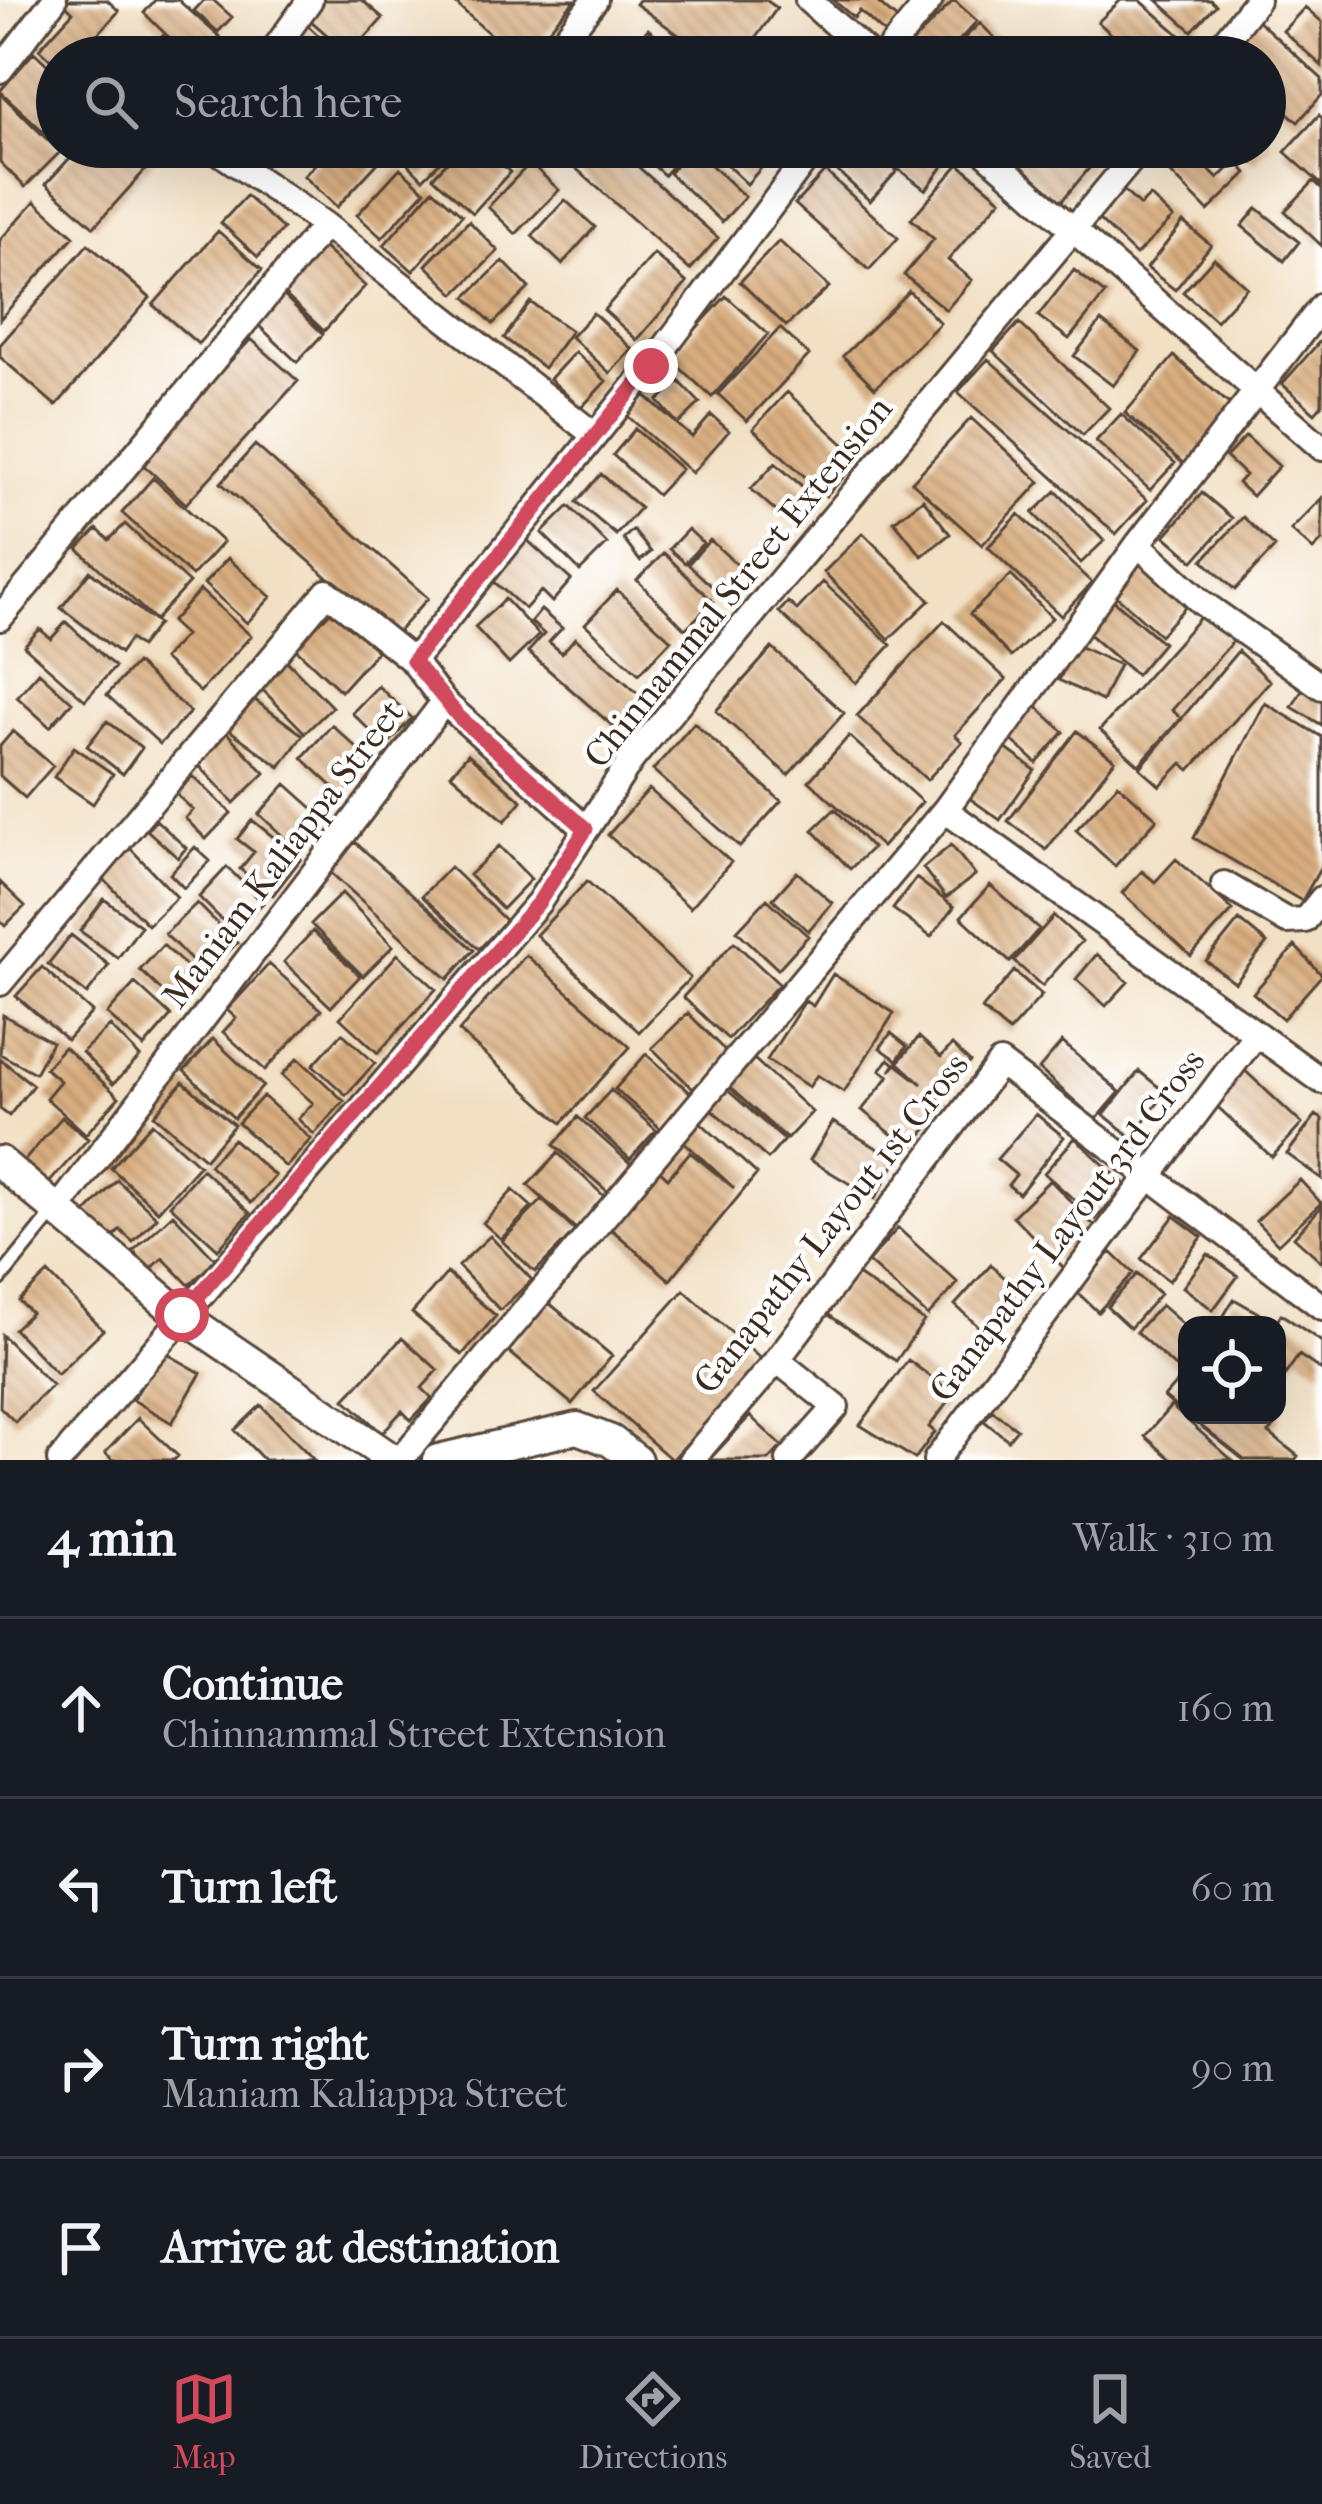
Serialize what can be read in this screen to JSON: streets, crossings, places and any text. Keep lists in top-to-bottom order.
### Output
{
  "streets": {
    "street": [
      "Chinnammal Street Extension",
      "Maniam Kaliappa Street",
      "Ganapathy Layout 1st Cross",
      "Ganapathy Layout 3rd Cross"
    ]
  },
  "crossings": [
    ["Ganapathy Layout 1st Cross", "Ganapathy Layout 3rd Cross"]
  ],
  "page": {
    "search": "Search here",
    "heading": ["4 min", "Walk · 310 m"],
    "list": [
      ["Continue", "Chinnammal Street Extension", "160 m"],
      ["Turn left", "60 m"],
      ["Turn right", "Maniam Kaliappa Street", "90 m"],
      "Arrive at destination"
    ],
    "nav": ["Map", "Directions", "Saved"]
  }
}
